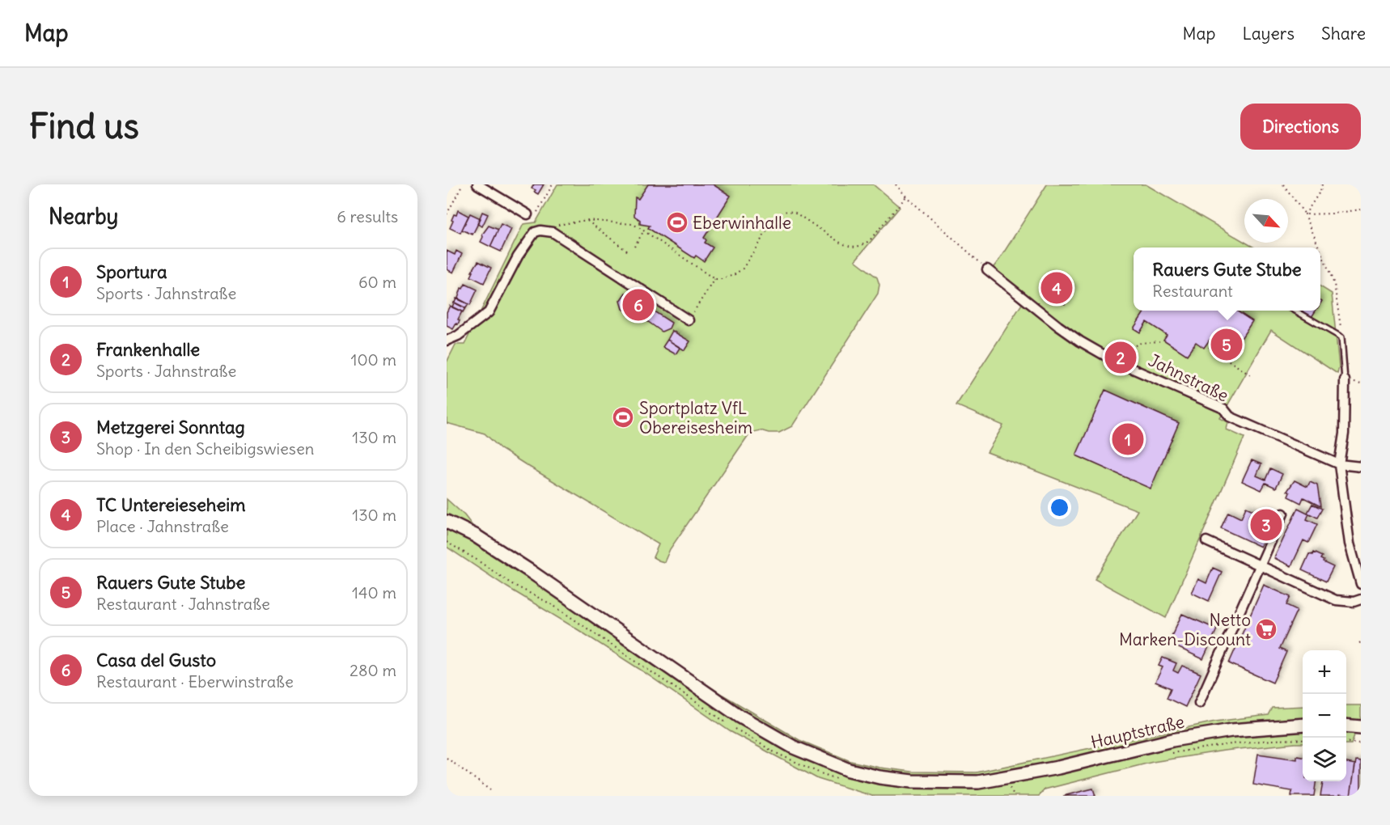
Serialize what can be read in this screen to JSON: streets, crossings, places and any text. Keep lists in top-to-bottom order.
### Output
{
  "streets": {
    "main road": ["Hauptstraße"],
    "street": ["Jahnstraße"]
  },
  "places": {
    "sports": ["Eberwinhalle", "Sportplatz VfL Obereisesheim"],
    "supermarket": ["Netto Marken-Discount"]
  },
  "north": "bottom right",
  "page": {
    "header": "Map",
    "nav": ["Map", "Layers", "Share"],
    "buttons": "Directions",
    "title": "Find us",
    "heading": ["Nearby", "6 results"],
    "list": [
      {
        "mark": "1",
        "name": "Sportura",
        "note": "Sports · Jahnstraße",
        "value": "60 m"
      },
      {
        "mark": "2",
        "name": "Frankenhalle",
        "note": "Sports · Jahnstraße",
        "value": "100 m"
      },
      {
        "mark": "3",
        "name": "Metzgerei Sonntag",
        "note": "Shop · In den Scheibigswiesen",
        "value": "130 m"
      },
      {
        "mark": "4",
        "name": "TC Untereieseheim",
        "note": "Place · Jahnstraße",
        "value": "130 m"
      },
      {
        "mark": "5",
        "name": "Rauers Gute Stube",
        "note": "Restaurant · Jahnstraße",
        "value": "140 m"
      },
      {
        "mark": "6",
        "name": "Casa del Gusto",
        "note": "Restaurant · Eberwinstraße",
        "value": "280 m"
      }
    ],
    "popup": ["Rauers Gute Stube", "Restaurant"],
    "pins": [
      "4",
      "6",
      "5",
      "2",
      "1",
      "3"
    ],
    "map_buttons": ["+", "−"]
  }
}
